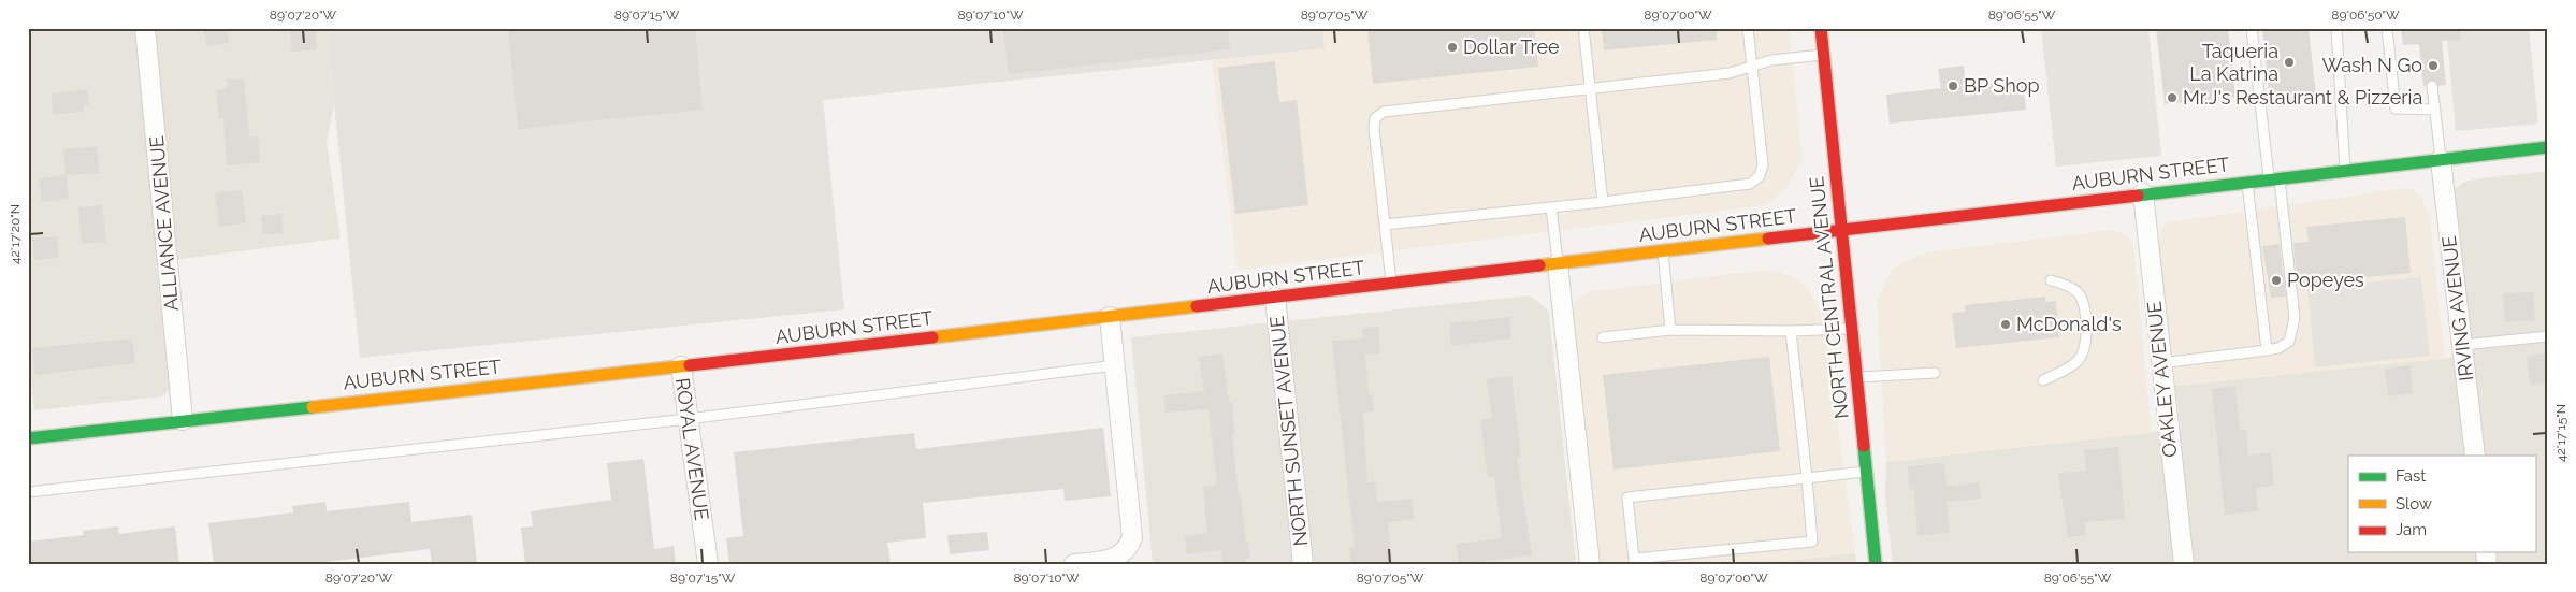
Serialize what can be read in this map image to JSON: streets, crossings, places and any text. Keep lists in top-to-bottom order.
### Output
{
  "streets": {
    "main road": ["AUBURN STREET", "NORTH CENTRAL AVENUE"],
    "street": [
      "ALLIANCE AVENUE",
      "IRVING AVENUE",
      "OAKLEY AVENUE",
      "NORTH SUNSET AVENUE",
      "ROYAL AVENUE"
    ]
  },
  "crossings": [
    ["AUBURN STREET", "ALLIANCE AVENUE"],
    ["AUBURN STREET", "NORTH CENTRAL AVENUE"],
    ["AUBURN STREET", "IRVING AVENUE"],
    ["AUBURN STREET", "OAKLEY AVENUE"],
    ["AUBURN STREET", "NORTH SUNSET AVENUE"],
    ["AUBURN STREET", "ROYAL AVENUE"]
  ],
  "places": [
    "Dollar Tree",
    "Taqueria La Katrina",
    "Wash N Go",
    "BP Shop",
    "Mr.J's Restaurant & Pizzeria",
    "Popeyes",
    "McDonald's"
  ],
  "legend": ["Fast", "Slow", "Jam"],
  "coordinates": [
    "89°07'20\"W",
    "89°07'15\"W",
    "89°07'10\"W",
    "89°07'05\"W",
    "89°07'00\"W",
    "89°06'55\"W",
    "89°06'50\"W",
    "42°17'20\"N",
    "42°17'15\"N"
  ]
}
